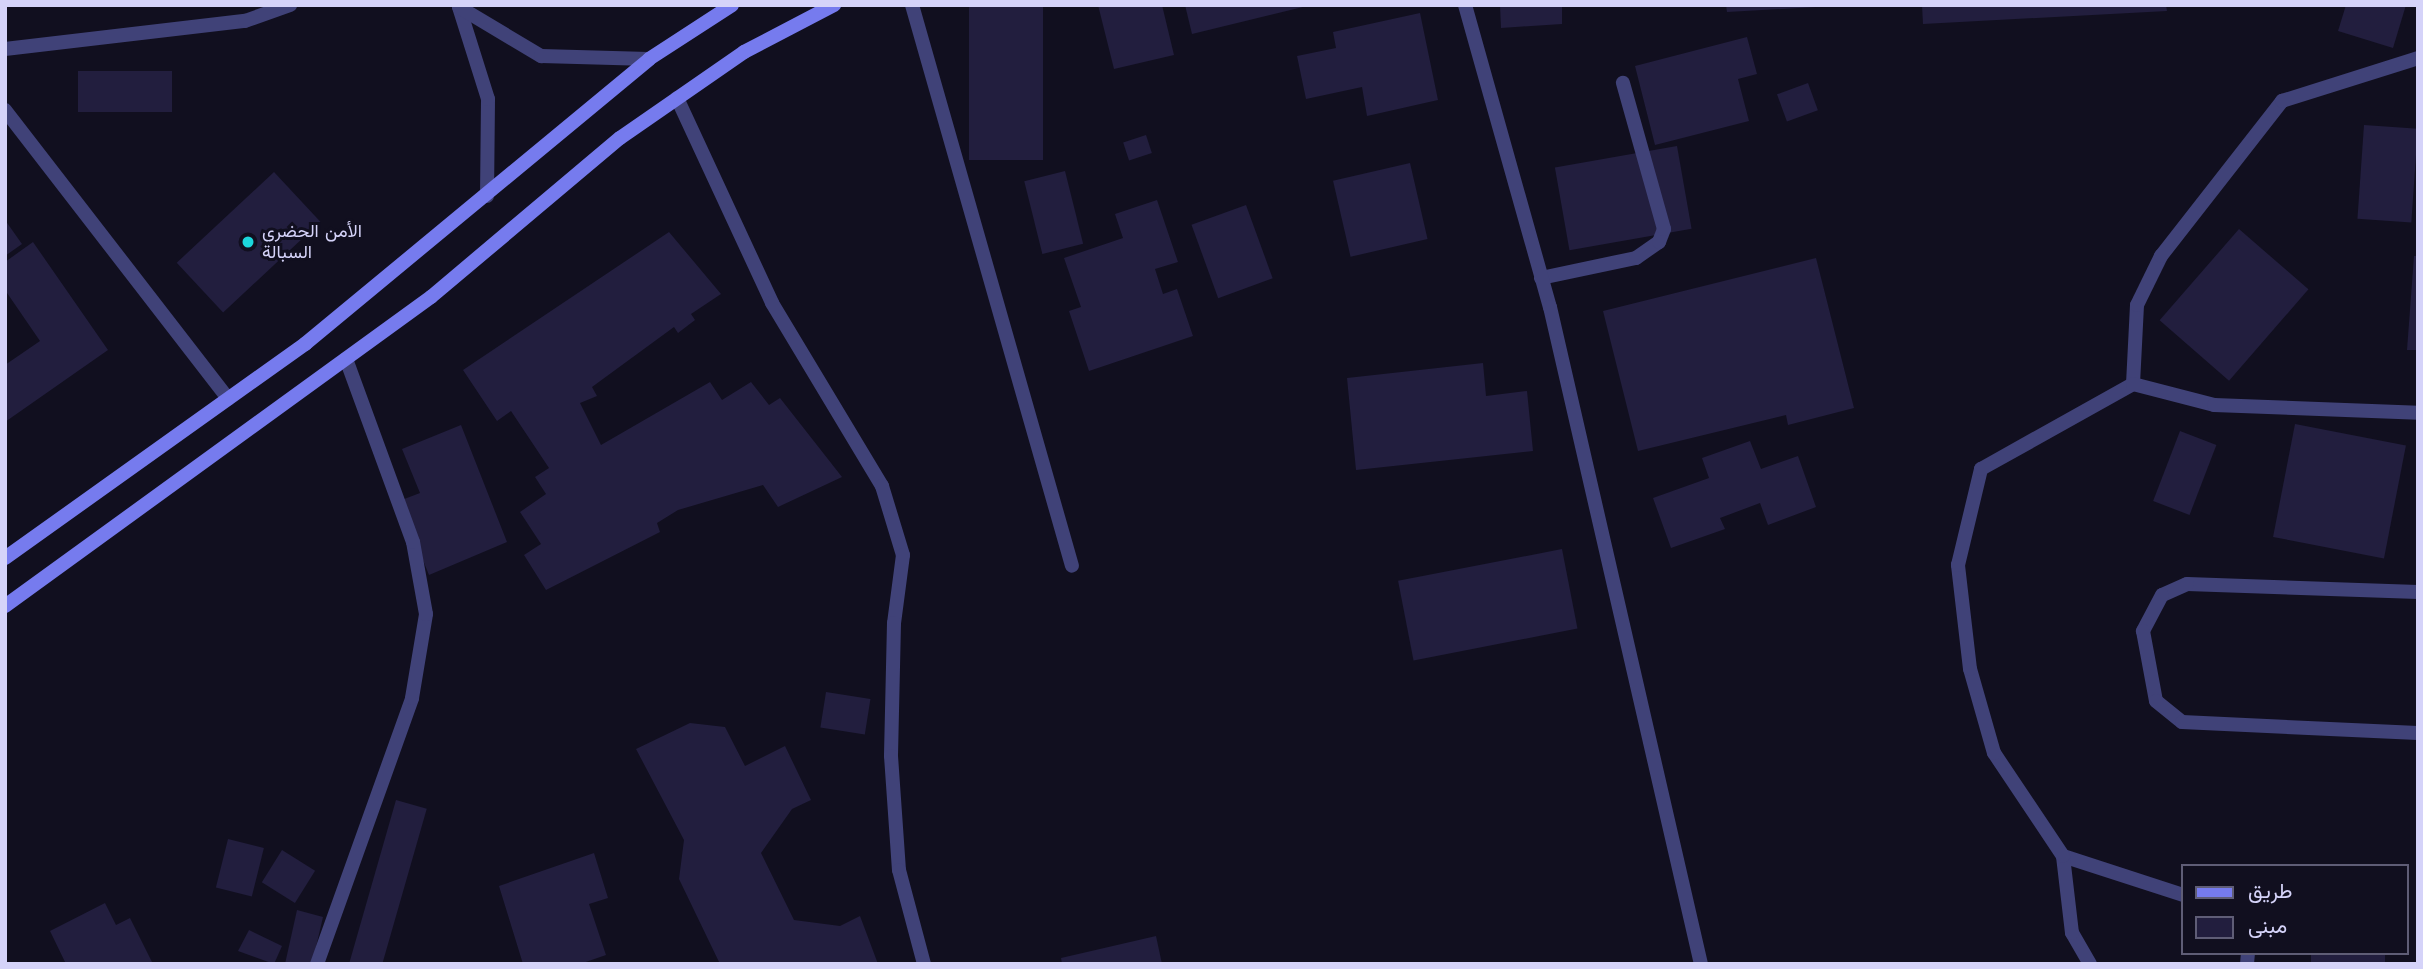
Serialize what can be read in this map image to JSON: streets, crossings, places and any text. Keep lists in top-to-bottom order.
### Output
{
  "places": ["الأمن الحضري السبالة"],
  "legend": ["طريق", "مبنى"]
}
